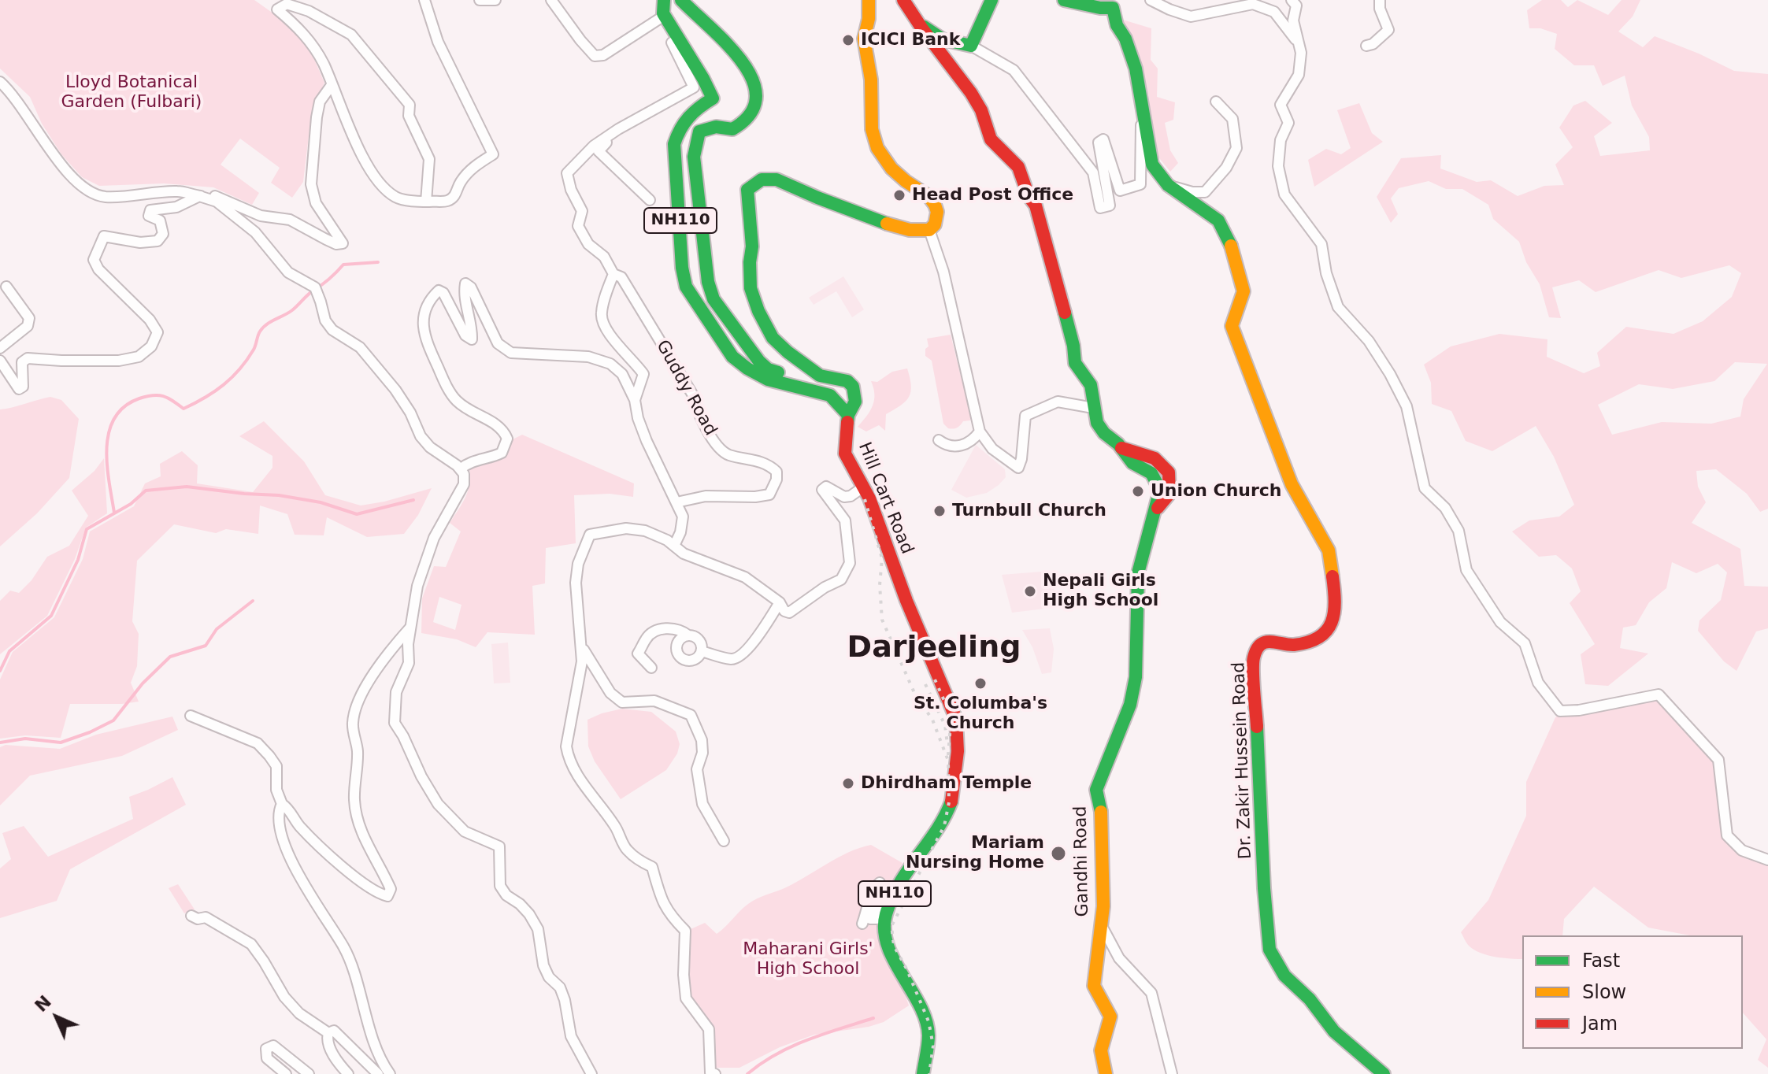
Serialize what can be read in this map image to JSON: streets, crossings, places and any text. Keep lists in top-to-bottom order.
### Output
{
  "streets": {
    "main road": [
      "NH110",
      "Hill Cart Road",
      "Dr. Zakir Hussein Road",
      "Gandhi Road"
    ],
    "street": ["Guddy Road"]
  },
  "crossings": [
    ["NH110", "Hill Cart Road"]
  ],
  "districts": ["Darjeeling"],
  "parks": ["Lloyd Botanical Garden (Fulbari)", "Maharani Girls' High School"],
  "places": [
    "ICICI Bank",
    "Head Post Office",
    "Union Church",
    "Turnbull Church",
    "Nepali Girls High School",
    "St. Columba's Church",
    "Dhirdham Temple",
    "Mariam Nursing Home"
  ],
  "legend": ["Fast", "Slow", "Jam"],
  "north": "top left"
}
